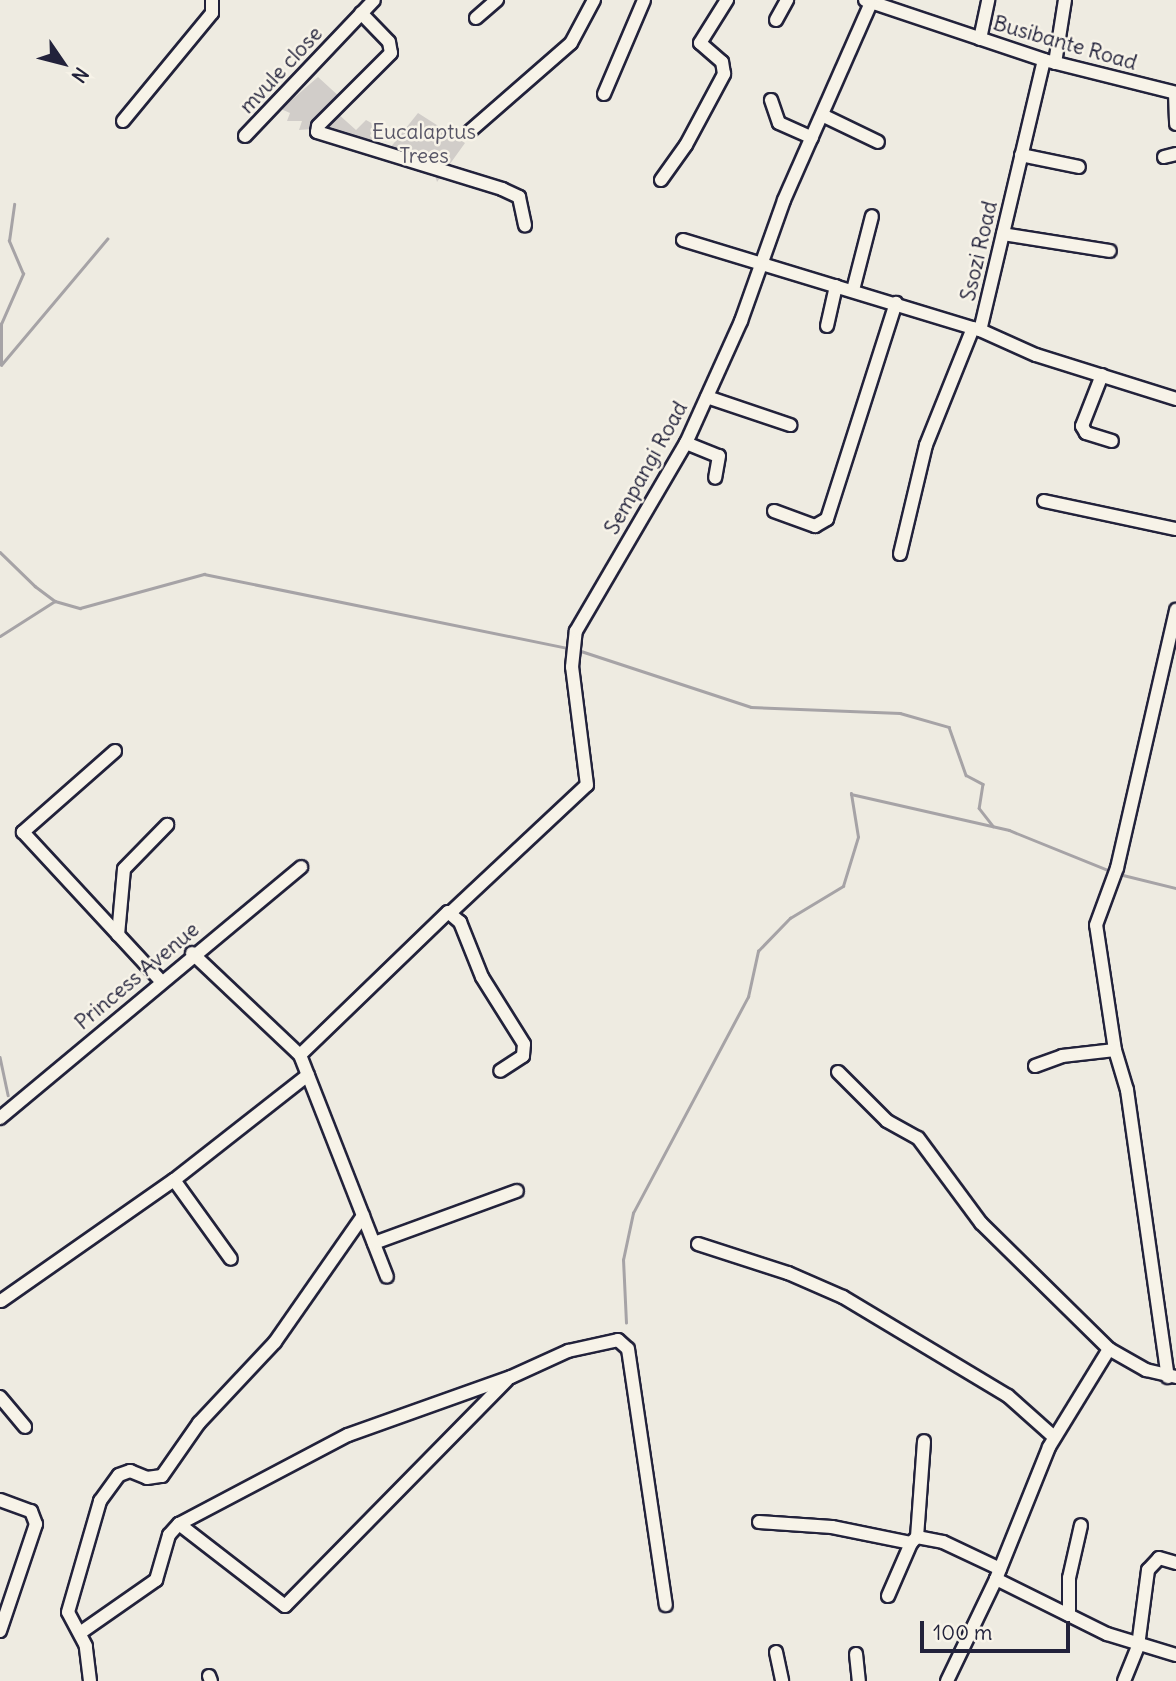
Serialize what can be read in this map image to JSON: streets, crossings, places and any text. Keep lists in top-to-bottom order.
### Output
{
  "streets": {
    "street": [
      "Busibante Road",
      "mvule close",
      "Ssozi Road",
      "Sempangi Road",
      "Princess Avenue"
    ]
  },
  "crossings": [
    ["Busibante Road", "Ssozi Road"],
    ["Busibante Road", "Sempangi Road"]
  ],
  "parks": ["Eucalaptus Trees"],
  "scale_bar": "100 m",
  "north": "bottom right"
}
